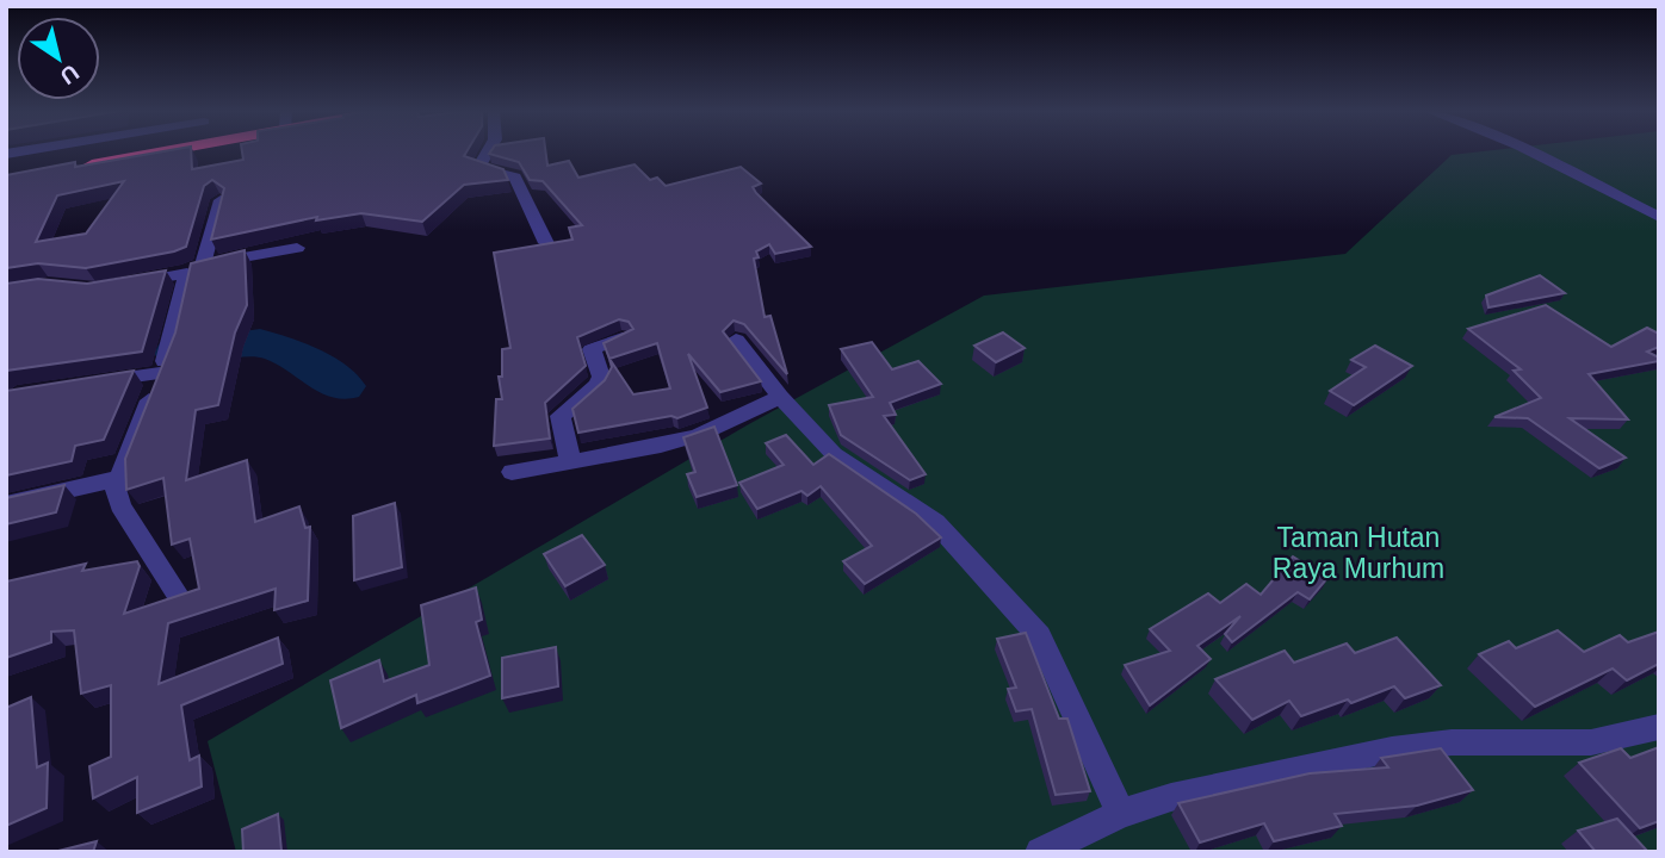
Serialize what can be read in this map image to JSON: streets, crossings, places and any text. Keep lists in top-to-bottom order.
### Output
{
  "parks": ["Taman Hutan Raya Murhum"],
  "north": "bottom right"
}
